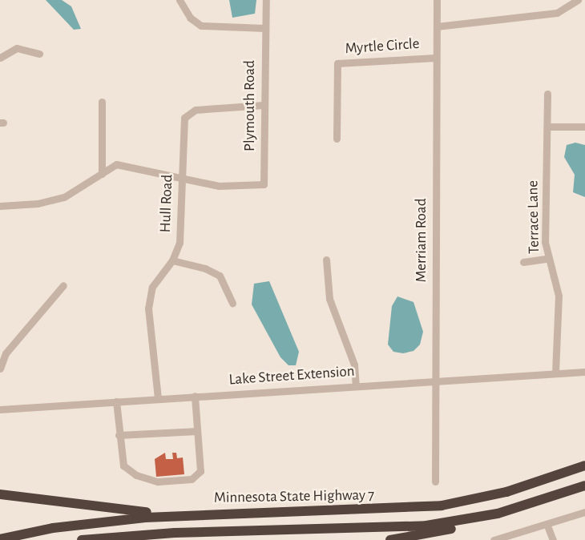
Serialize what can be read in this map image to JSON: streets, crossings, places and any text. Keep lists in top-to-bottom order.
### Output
{
  "streets": {
    "highway": ["Minnesota State Highway 7"],
    "street": [
      "Myrtle Circle",
      "Plymouth Road",
      "Hull Road",
      "Terrace Lane",
      "Merriam Road",
      "Lake Street Extension"
    ]
  },
  "crossings": [
    ["Myrtle Circle", "Merriam Road"],
    ["Plymouth Road", "Hull Road"],
    ["Hull Road", "Lake Street Extension"],
    ["Terrace Lane", "Lake Street Extension"],
    ["Merriam Road", "Lake Street Extension"]
  ]
}
